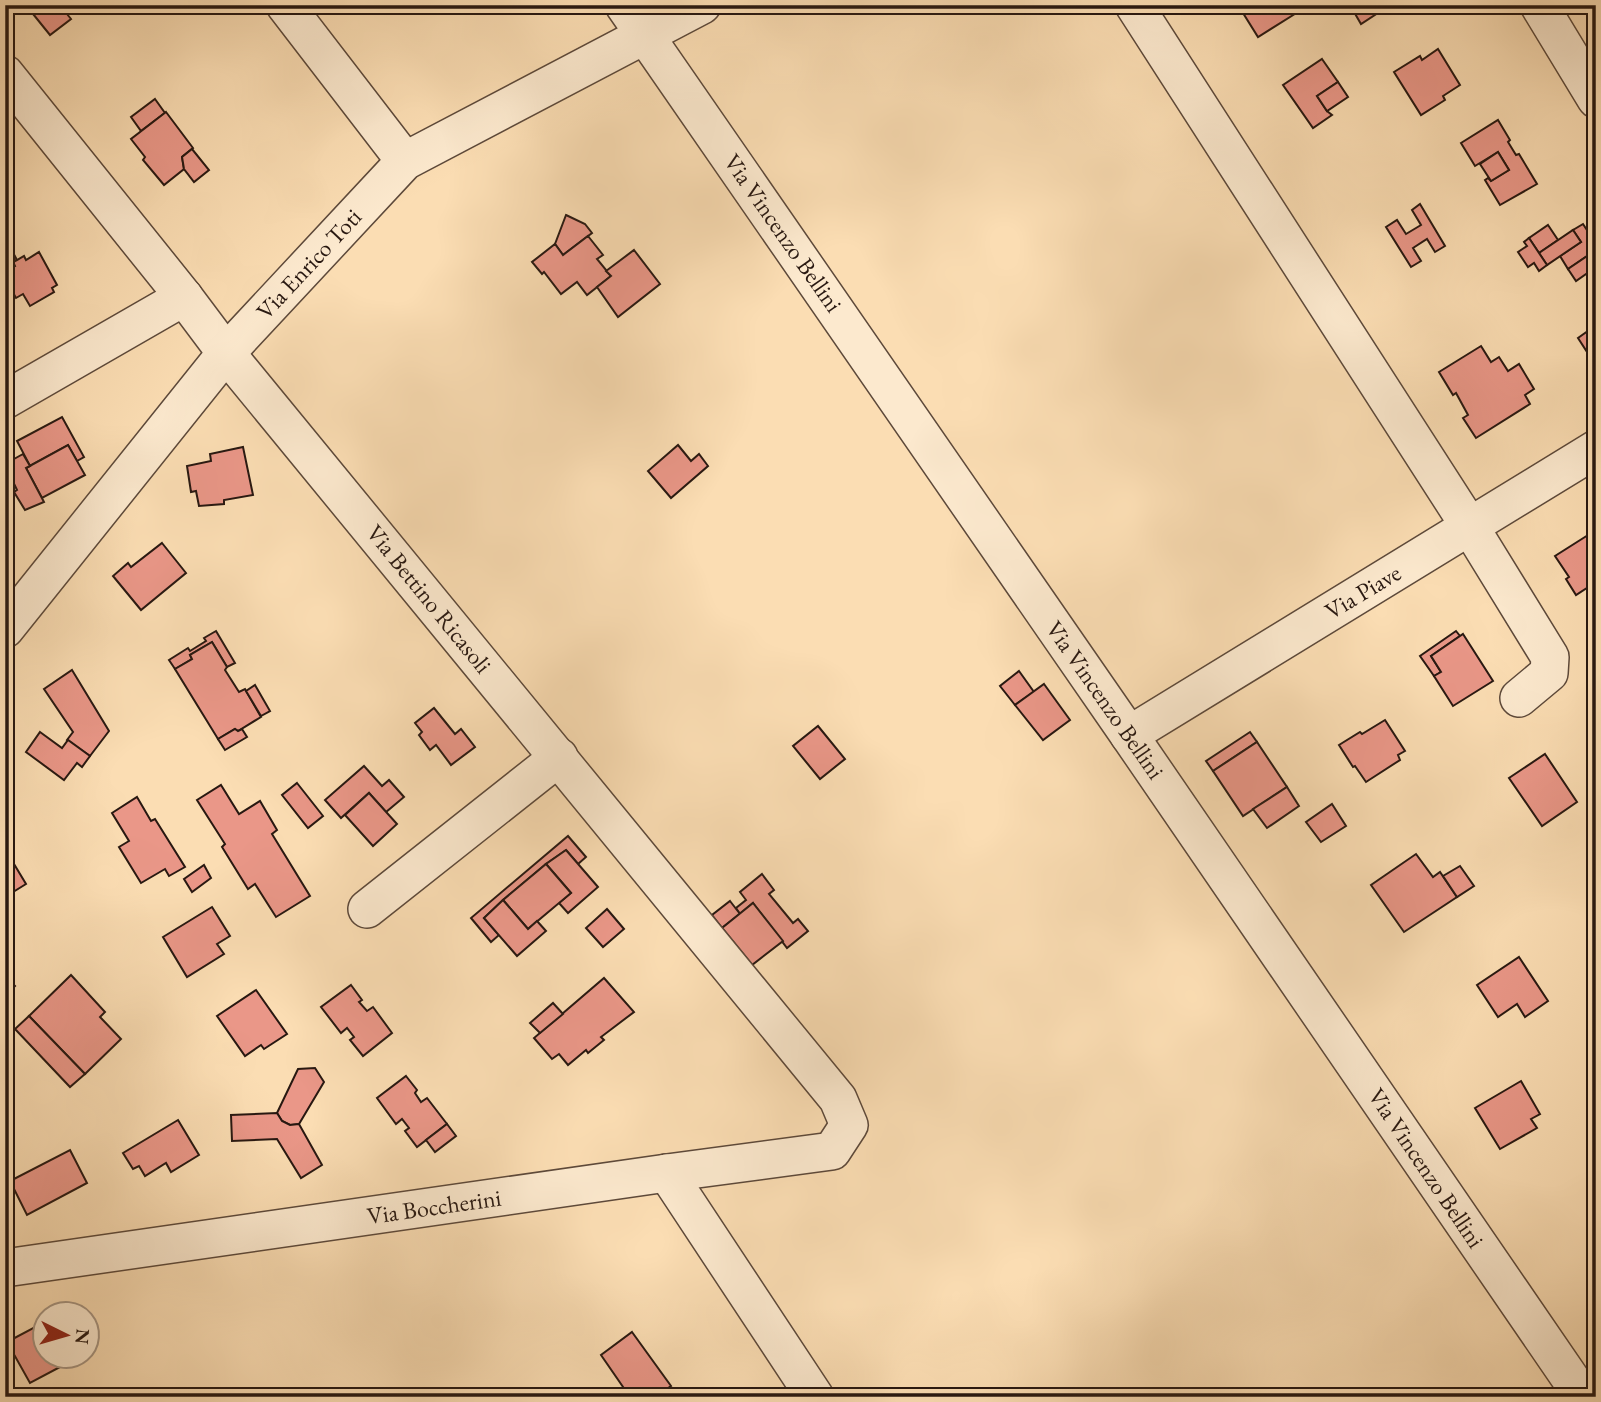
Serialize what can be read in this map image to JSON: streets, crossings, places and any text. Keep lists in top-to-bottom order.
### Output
{
  "streets": {
    "street": [
      "Via Vincenzo Bellini",
      "Via Enrico Toti",
      "Via Piave",
      "Via Bettino Ricasoli",
      "Via Boccherini"
    ]
  },
  "crossings": [
    ["Via Vincenzo Bellini", "Via Enrico Toti"],
    ["Via Vincenzo Bellini", "Via Piave"],
    ["Via Enrico Toti", "Via Bettino Ricasoli"],
    ["Via Bettino Ricasoli", "Via Boccherini"]
  ],
  "north": "right"
}
